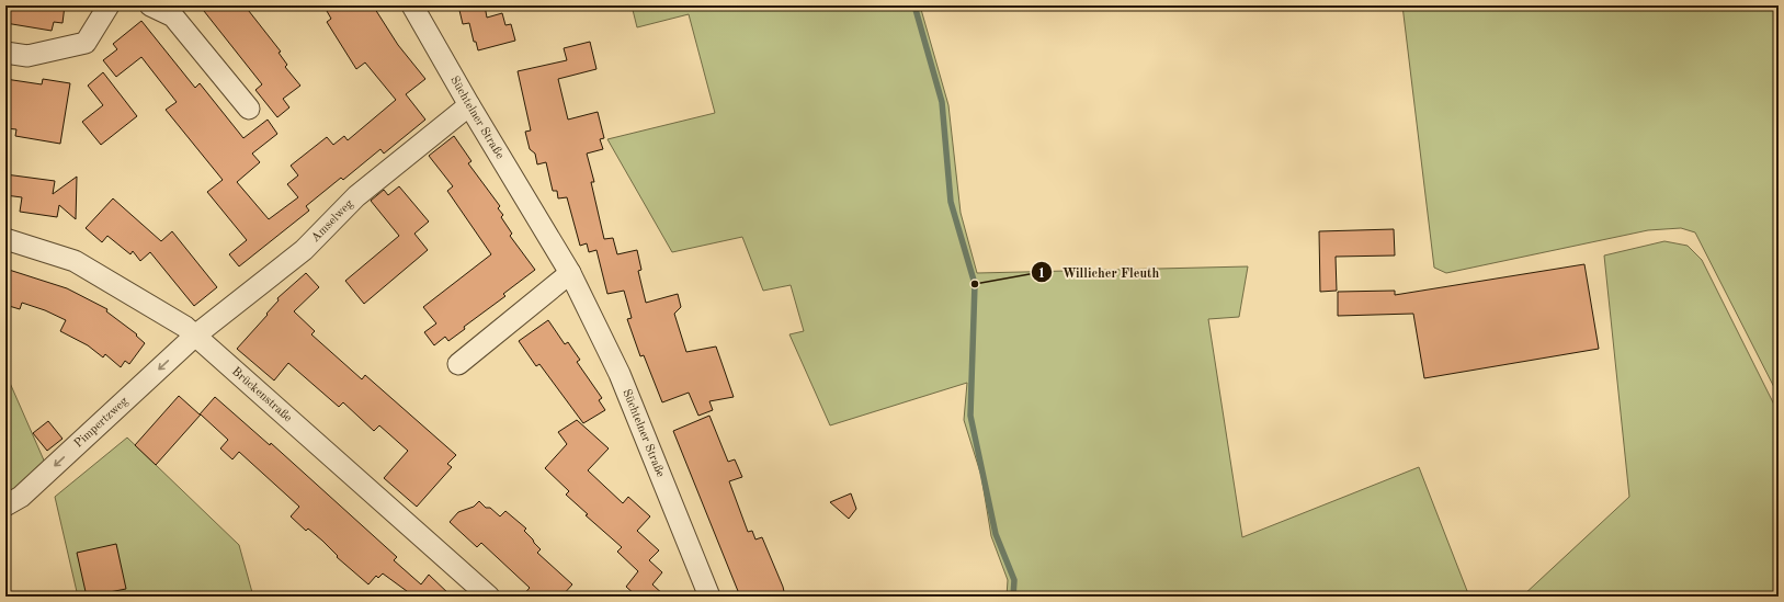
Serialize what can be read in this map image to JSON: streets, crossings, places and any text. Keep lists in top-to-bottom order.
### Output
{
  "streets": {
    "street": [
      "Süchtelner Straße",
      "Amselweg",
      "Brückenstraße",
      "Pimpertzweg"
    ]
  },
  "crossings": [
    ["Süchtelner Straße", "Amselweg"],
    ["Amselweg", "Brückenstraße"],
    ["Amselweg", "Pimpertzweg"],
    ["Brückenstraße", "Pimpertzweg"]
  ],
  "one_way": ["Pimpertzweg"],
  "places": ["Willicher Fleuth"]
}
